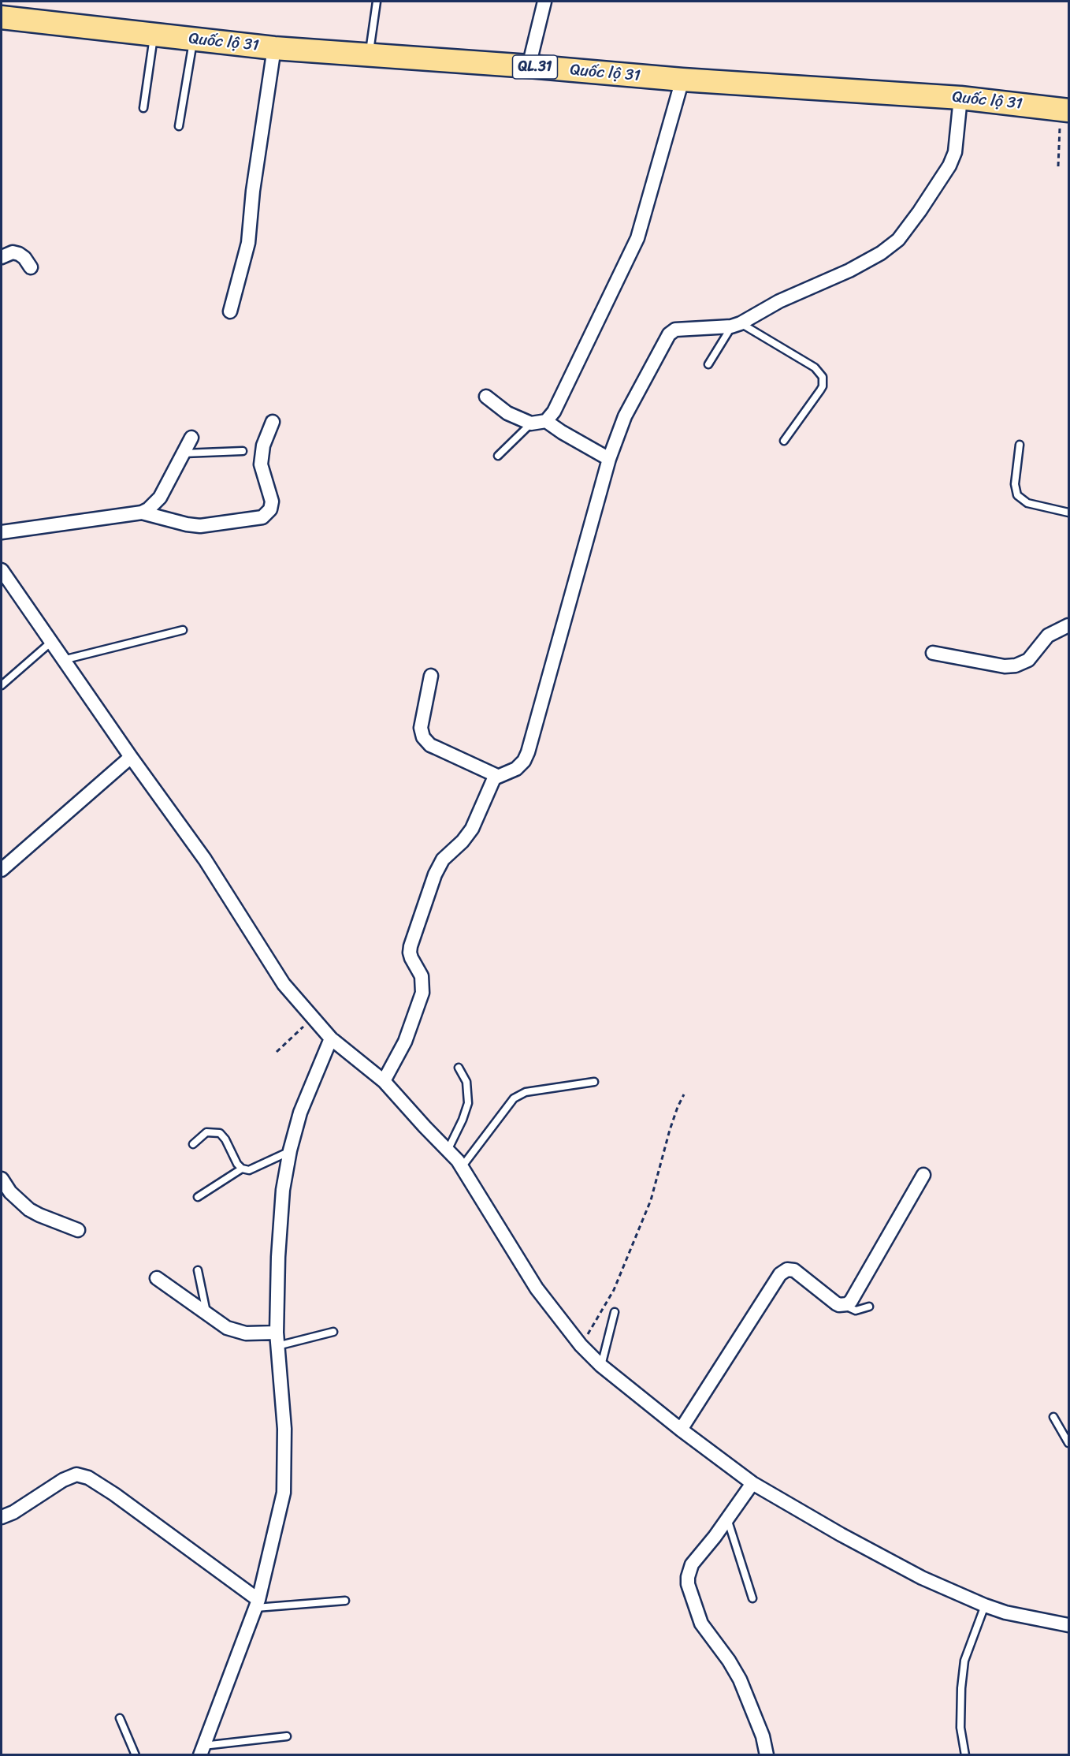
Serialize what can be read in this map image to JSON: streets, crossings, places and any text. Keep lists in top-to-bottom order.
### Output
{
  "streets": {
    "highway": ["Quốc lộ 31", "QL.31"]
  }
}
